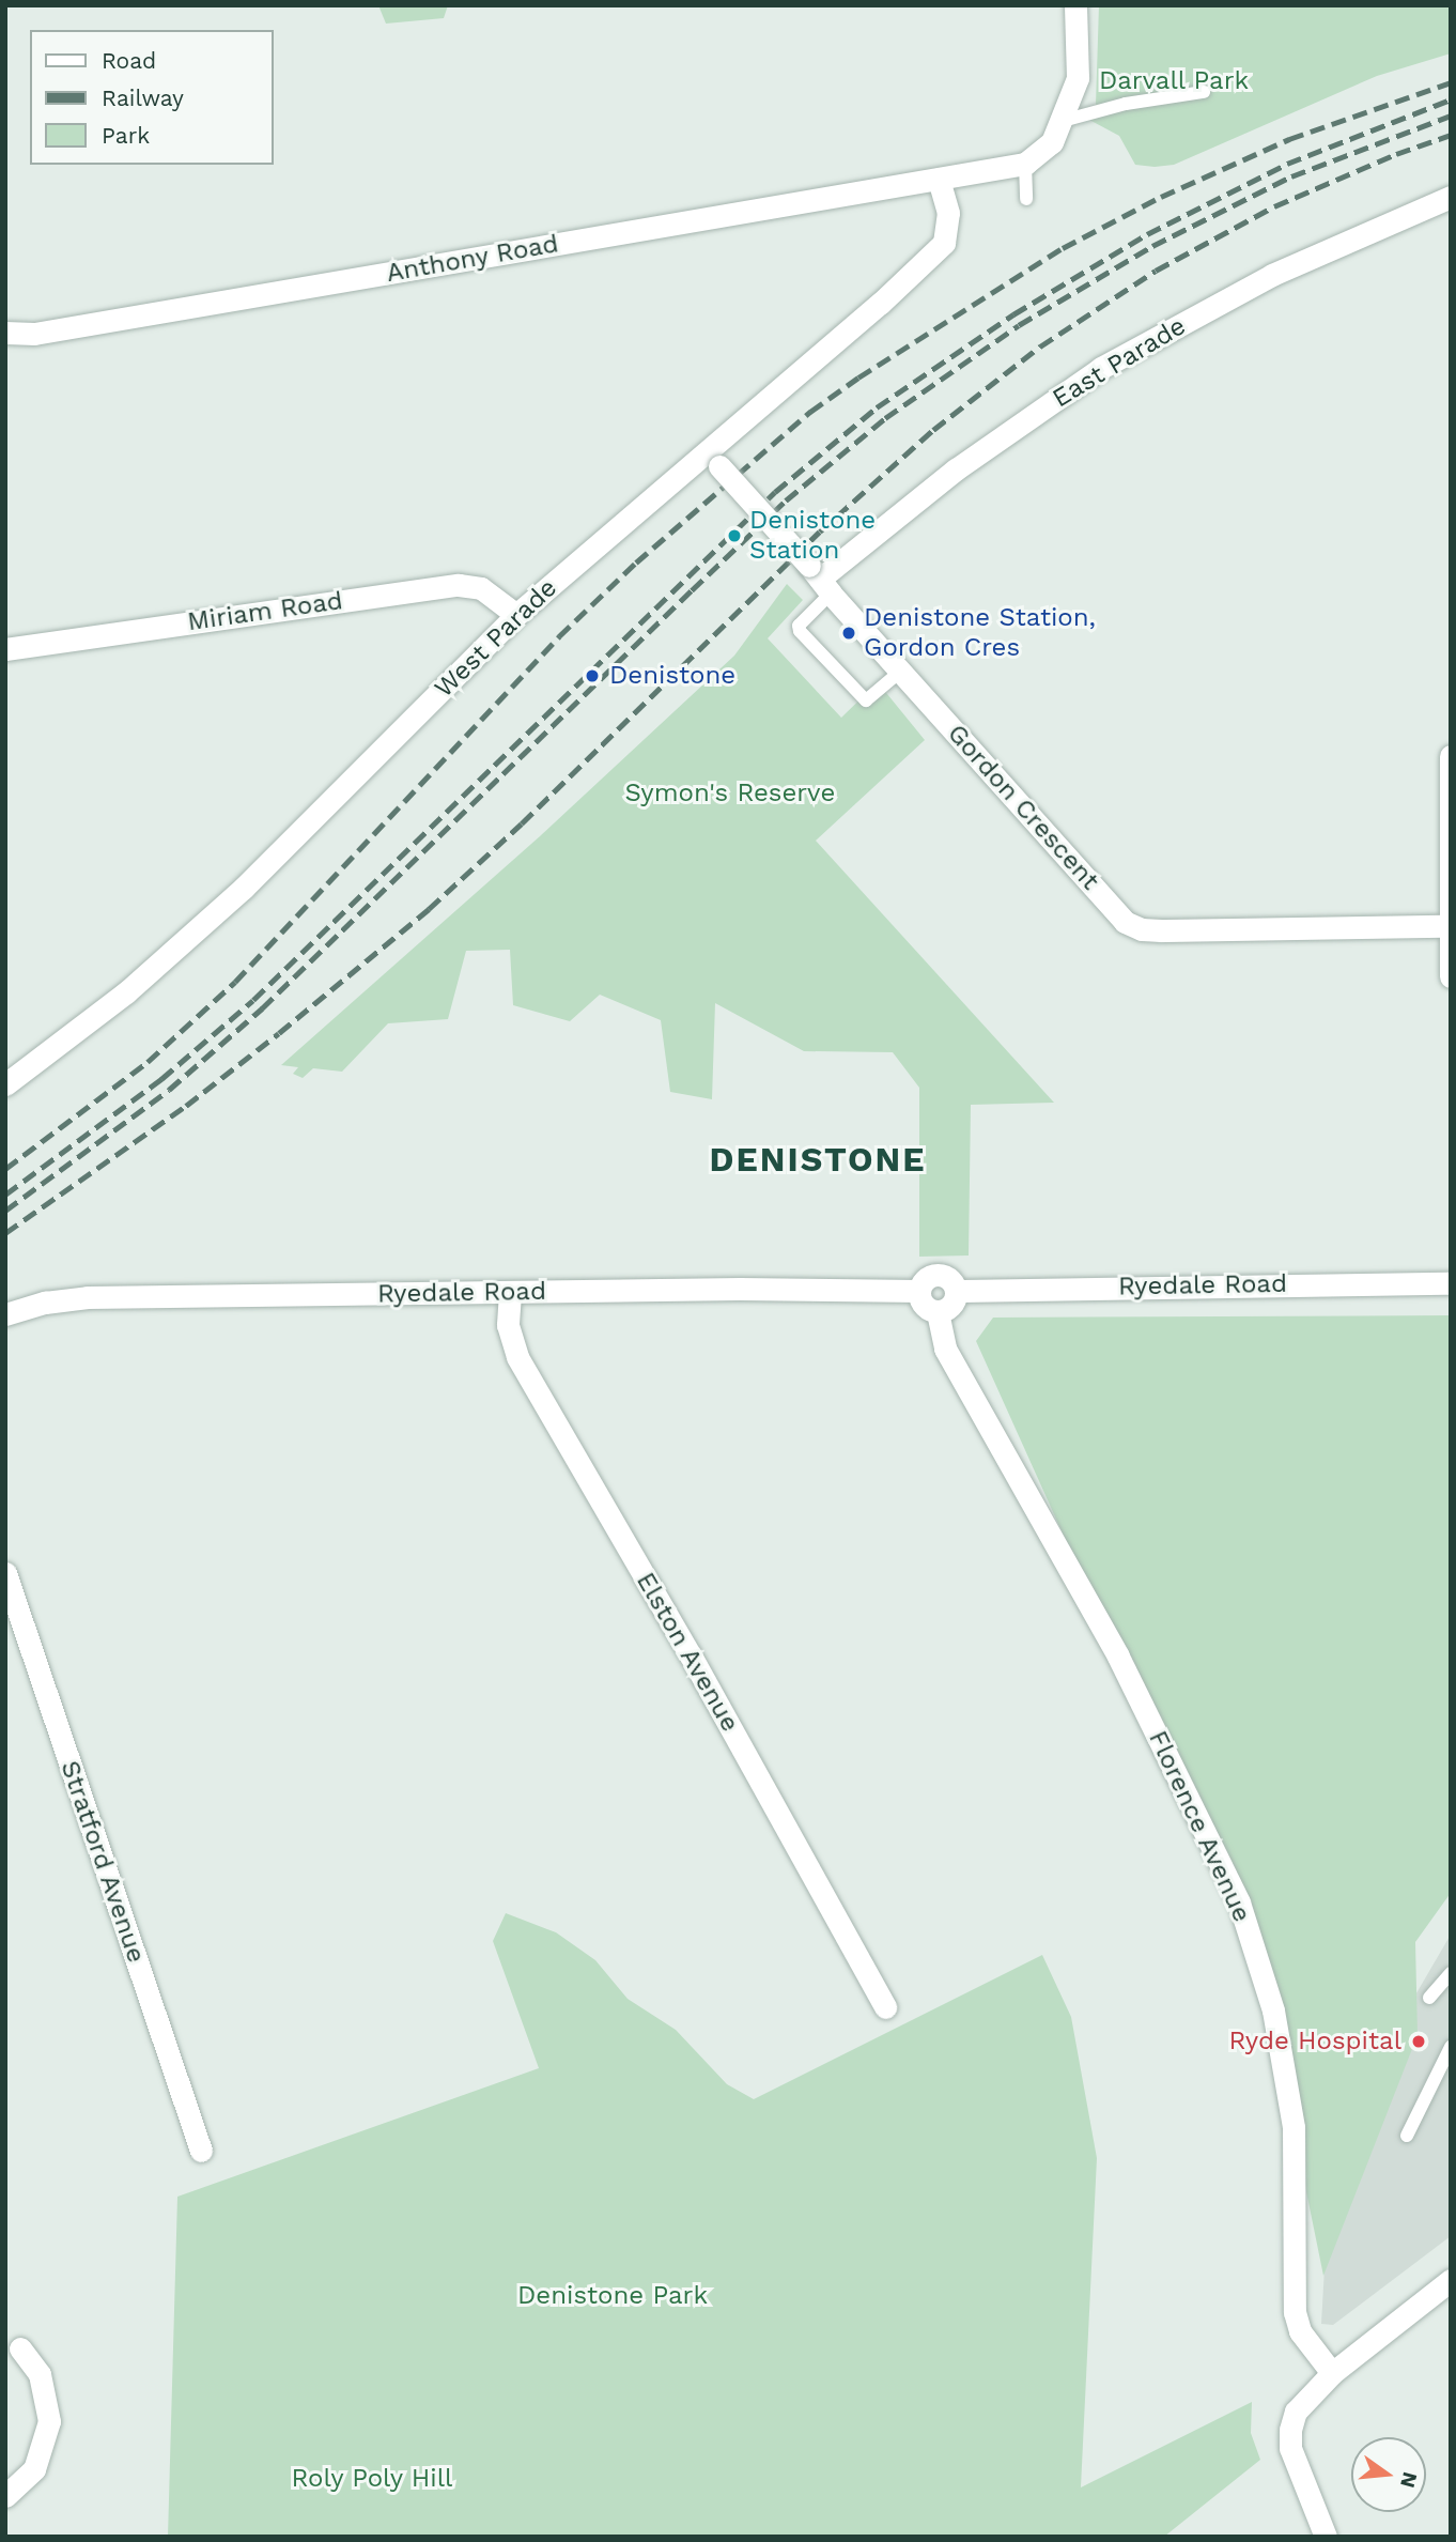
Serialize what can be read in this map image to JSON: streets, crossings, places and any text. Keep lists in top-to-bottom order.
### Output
{
  "streets": {
    "street": [
      "Anthony Road",
      "East Parade",
      "Miriam Road",
      "West Parade",
      "Gordon Crescent",
      "Ryedale Road",
      "Elston Avenue",
      "Florence Avenue",
      "Stratford Avenue"
    ]
  },
  "crossings": [
    ["Anthony Road", "West Parade"],
    ["East Parade", "Gordon Crescent"],
    ["Miriam Road", "West Parade"],
    ["West Parade", "Gordon Crescent"],
    ["Ryedale Road", "Elston Avenue"],
    ["Ryedale Road", "Florence Avenue"]
  ],
  "districts": ["DENISTONE"],
  "parks": [
    "Darvall Park",
    "Symon's Reserve",
    "Denistone Park",
    "Roly Poly Hill"
  ],
  "places": [
    "Denistone Station",
    "Denistone Station, Gordon Cres",
    "Denistone",
    "Ryde Hospital"
  ],
  "legend": ["Road", "Railway", "Park"],
  "north": "right"
}
